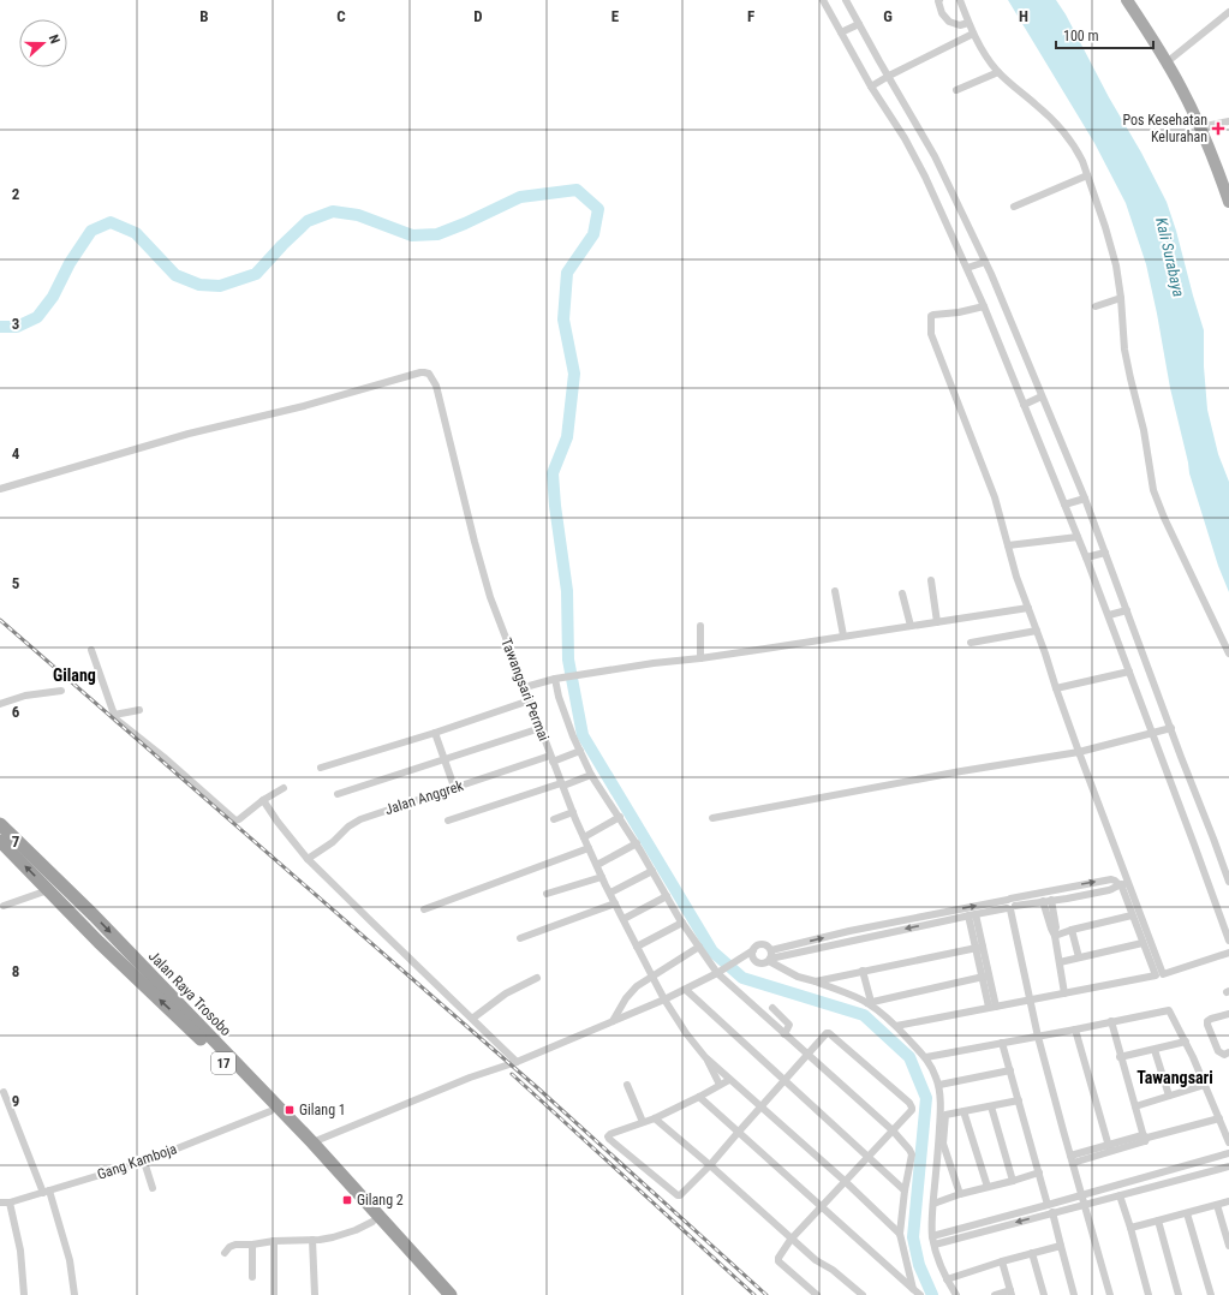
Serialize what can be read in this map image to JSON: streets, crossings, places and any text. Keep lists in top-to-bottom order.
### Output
{
  "streets": {
    "highway": ["Jalan Raya Trosobo", "17"],
    "street": ["Tawangsari Permai", "Jalan Anggrek", "Gang Kamboja"]
  },
  "crossings": [
    ["Tawangsari Permai", "Jalan Anggrek"],
    ["Jalan Raya Trosobo", "Gang Kamboja"]
  ],
  "districts": ["Gilang", "Tawangsari"],
  "water": ["Kali Surabaya"],
  "places": {
    "health": ["Pos Kesehatan Kelurahan"],
    "transit": ["Gilang 1", "Gilang 2"]
  },
  "scale_bar": "100 m",
  "north": "right",
  "grid": {
    "columns": [
      "B",
      "C",
      "D",
      "E",
      "F",
      "G",
      "H"
    ],
    "rows": [
      "2",
      "3",
      "4",
      "5",
      "6",
      "7",
      "8",
      "9"
    ]
  }
}
